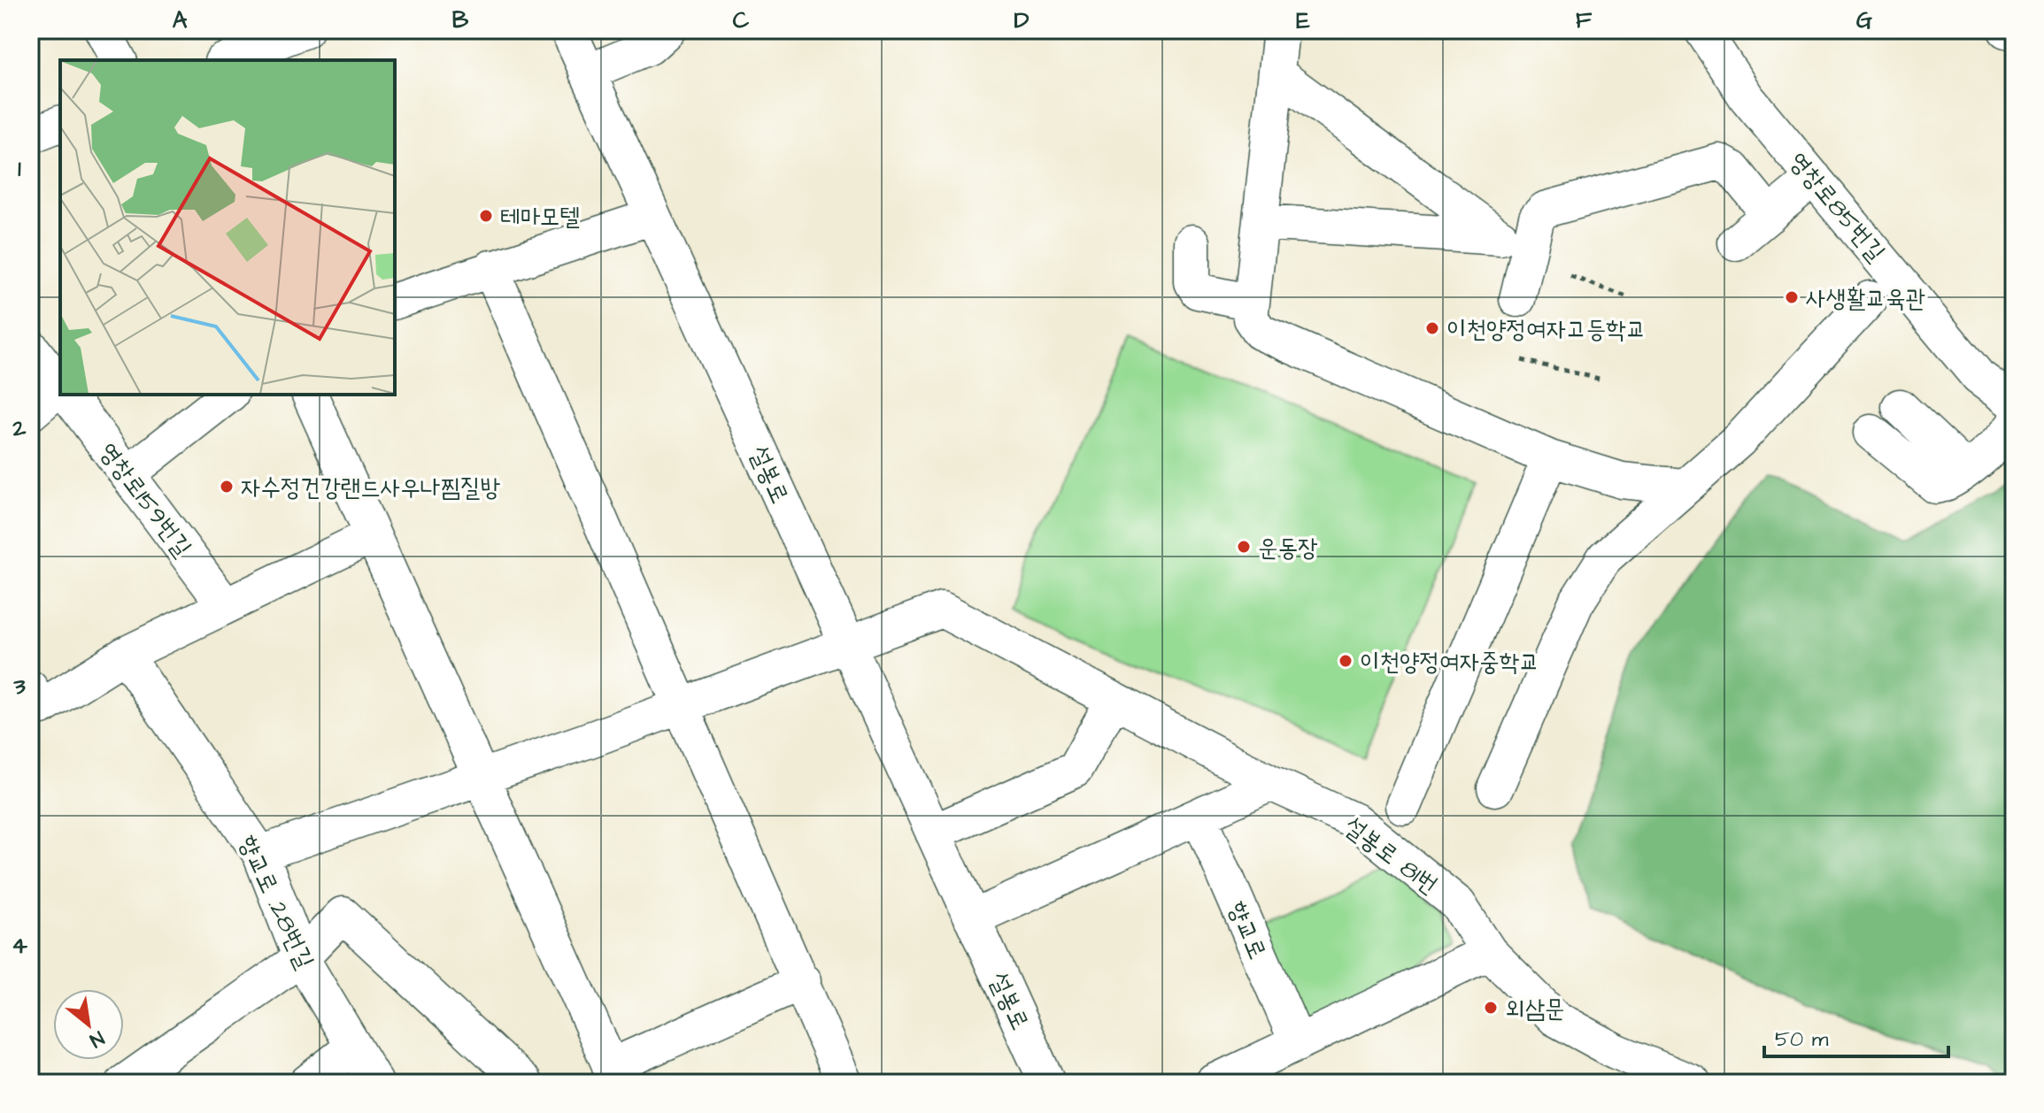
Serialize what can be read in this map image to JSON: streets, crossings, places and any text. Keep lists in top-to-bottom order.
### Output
{
  "streets": {
    "street": [
      "영창로85번길",
      "설봉로",
      "영창로159번길",
      "설봉로 81번",
      "향교로 .28번길",
      "향교로"
    ]
  },
  "crossings": [
    ["설봉로", "설봉로 81번"],
    ["설봉로 81번", "향교로 .28번길"]
  ],
  "places": [
    "테마모텔",
    "사생활교육관",
    "이천양정여자고등학교",
    "자수정건강랜드사우나찜질방",
    "운동장",
    "이천양정여자중학교",
    "외삼문"
  ],
  "scale_bar": "50 m",
  "north": "bottom right",
  "grid": {
    "columns": [
      "A",
      "B",
      "C",
      "D",
      "E",
      "F",
      "G"
    ],
    "rows": [
      "1",
      "2",
      "3",
      "4"
    ]
  }
}
